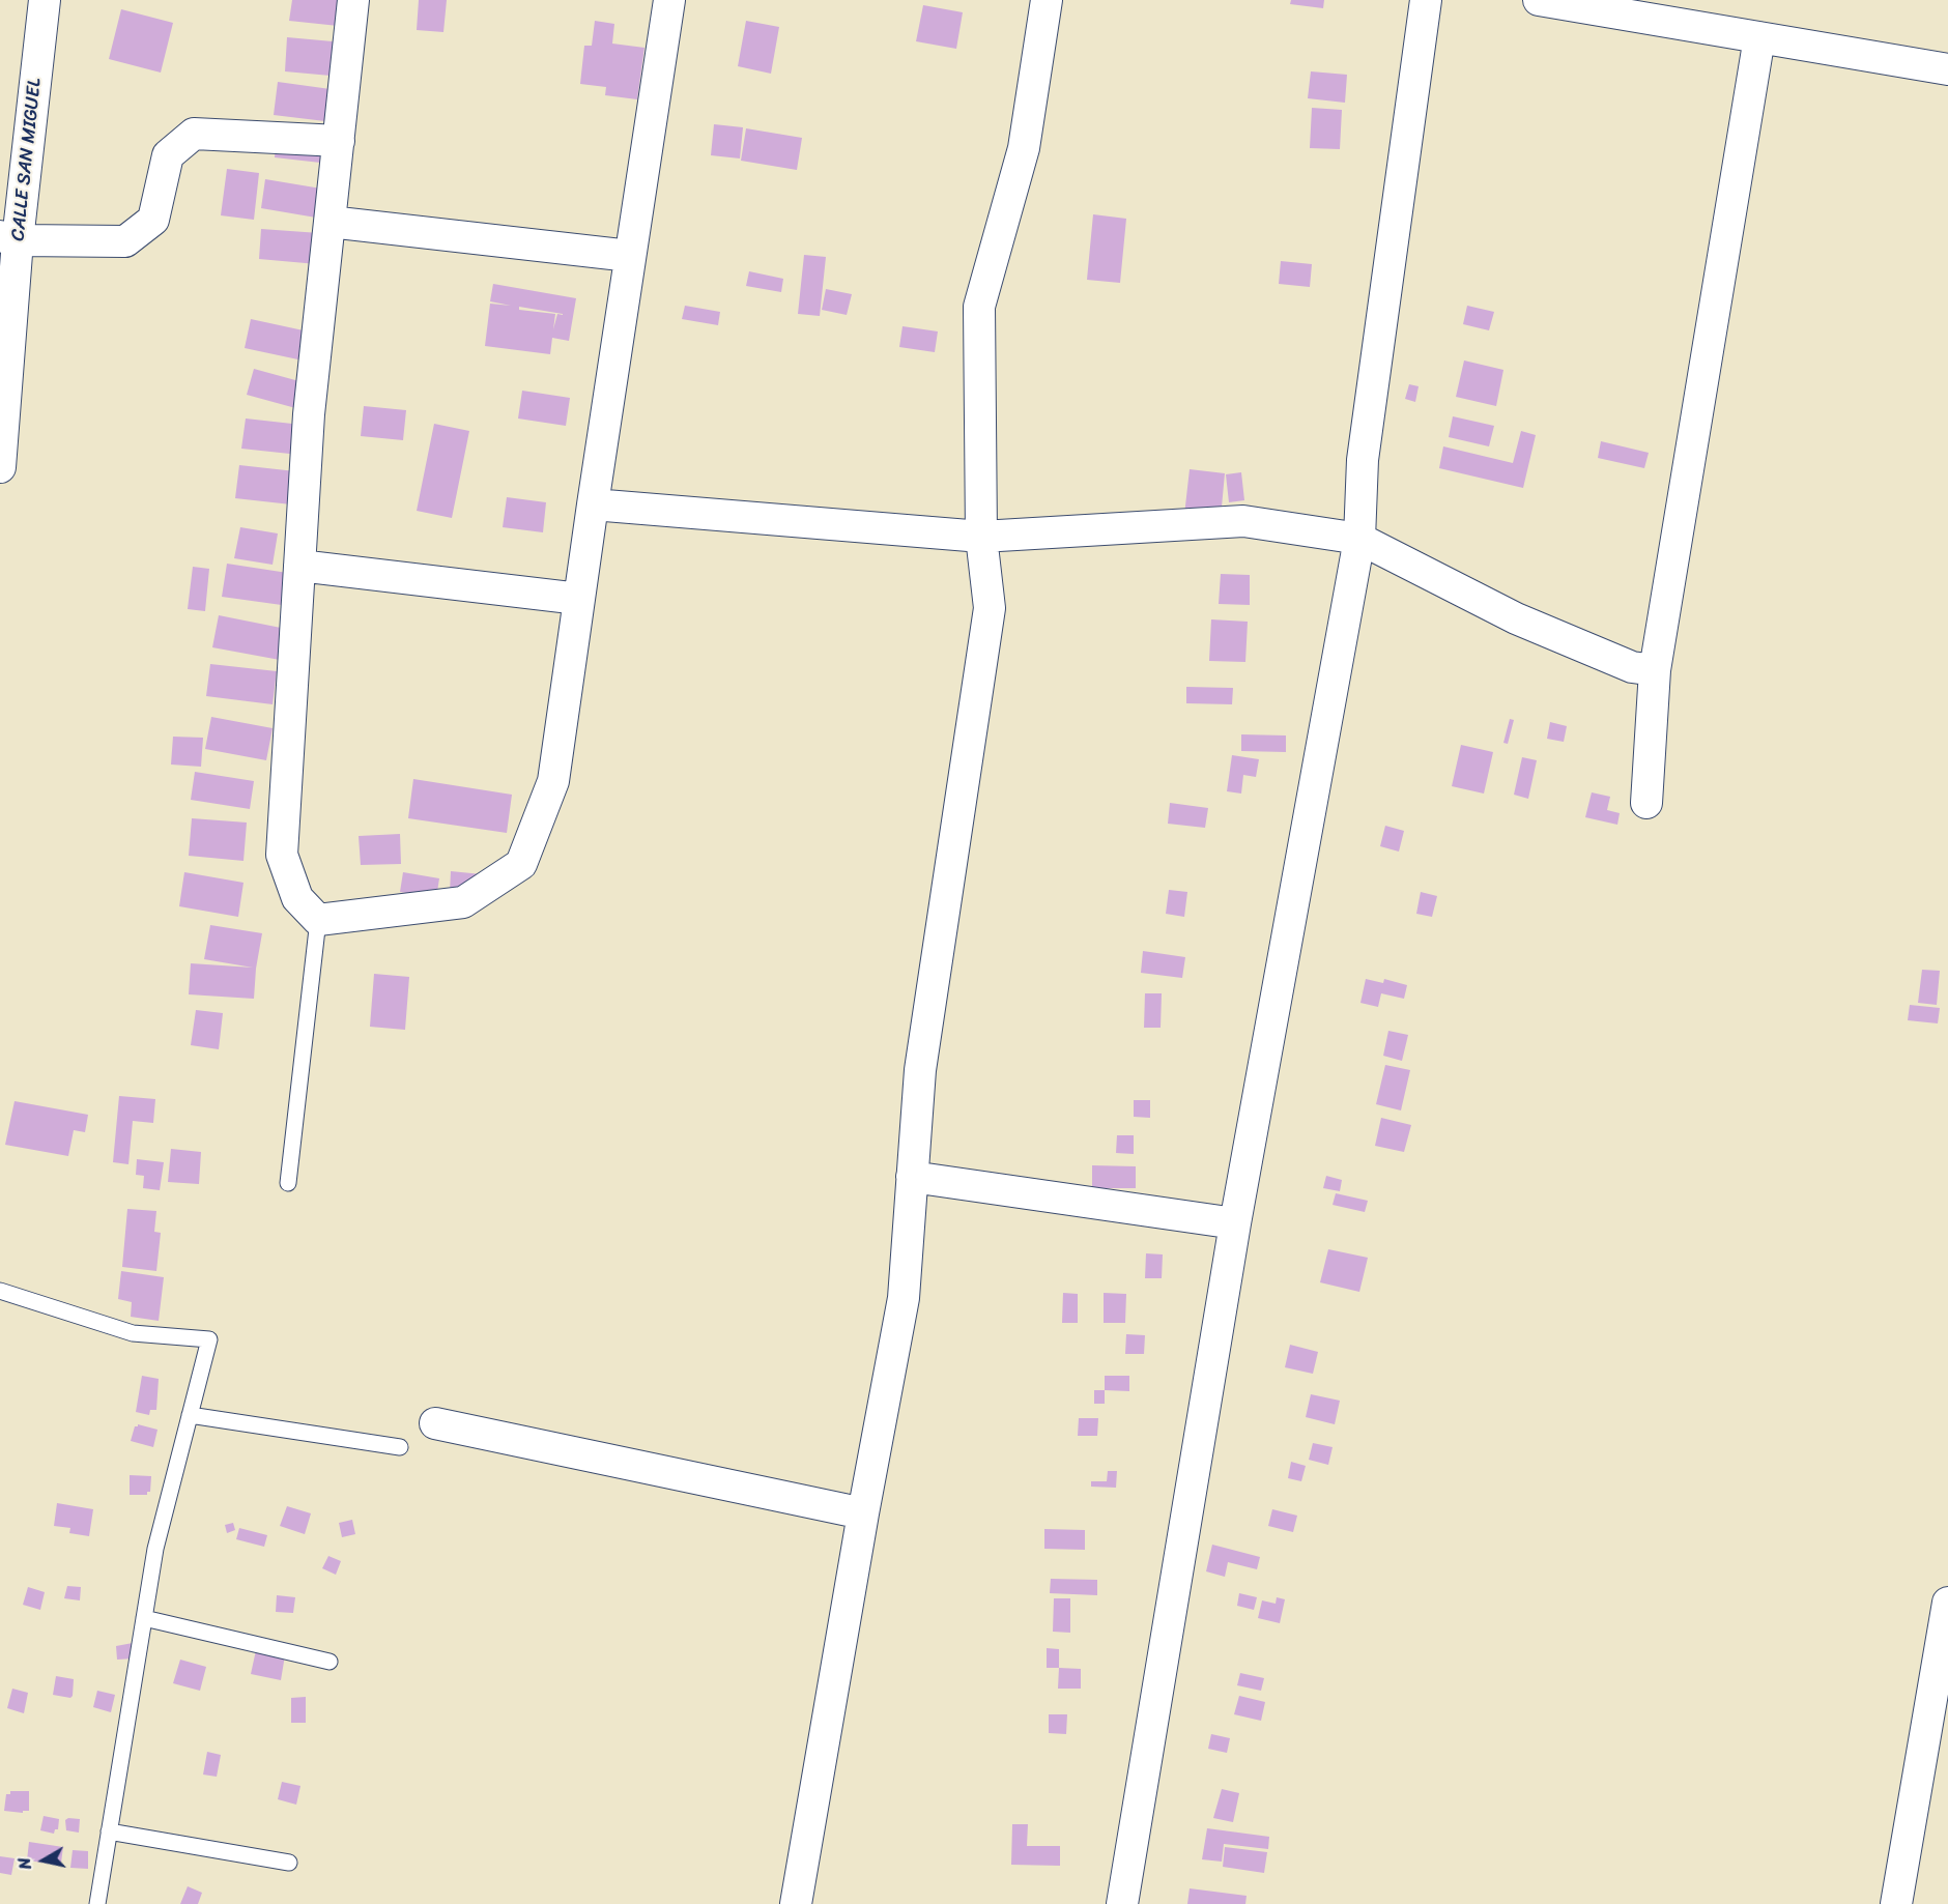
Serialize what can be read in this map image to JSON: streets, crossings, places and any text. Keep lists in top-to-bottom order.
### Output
{
  "streets": {
    "street": ["CALLE SAN MIGUEL"]
  },
  "north": "left"
}
